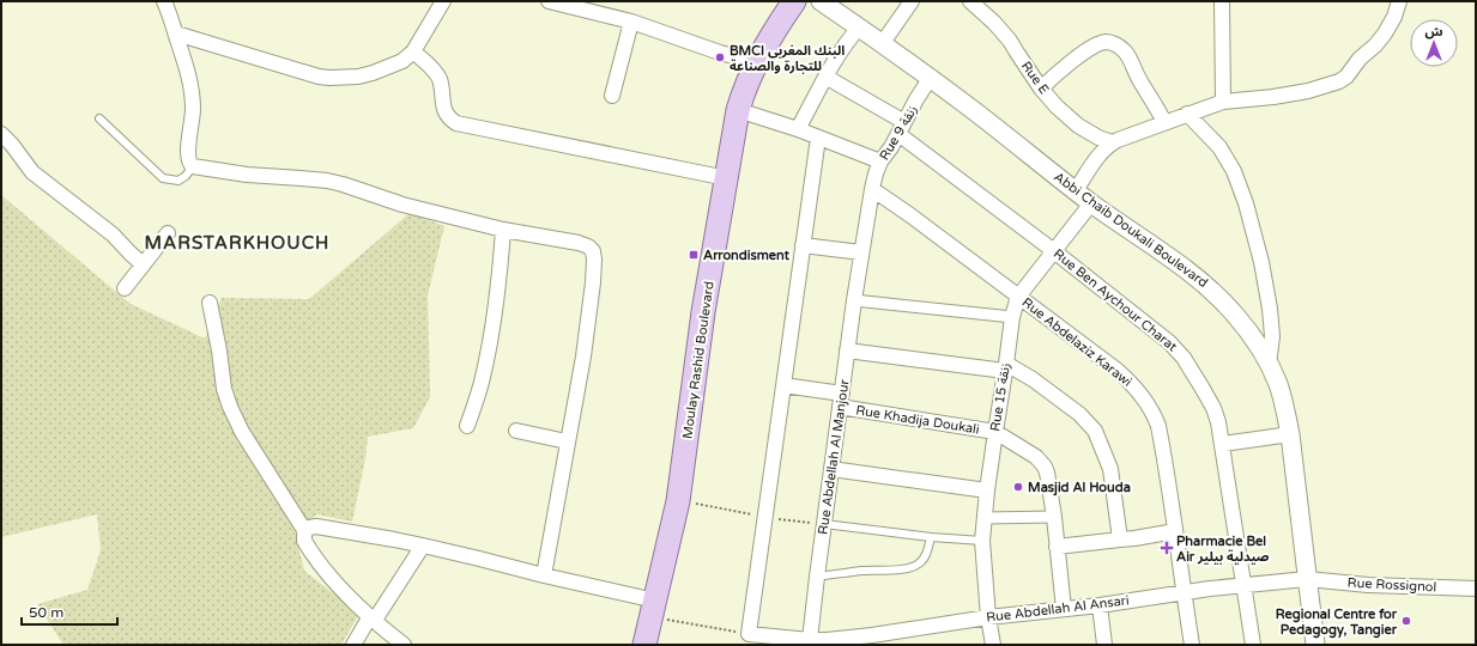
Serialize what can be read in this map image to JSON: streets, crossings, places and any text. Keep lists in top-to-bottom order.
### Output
{
  "streets": {
    "main road": ["Moulay Rashid Boulevard"],
    "street": [
      "Rue E",
      "Rue 9 زنقة",
      "Abbi Chaib Doukali Boulevard",
      "Rue Ben Aychour Charat",
      "Rue Abdelaziz Karawi",
      "Rue 15 زنقة",
      "Rue Khadija Doukali",
      "Rue Abdellah Al Manjour",
      "Rue Rossignol",
      "Rue Abdellah Al Ansari"
    ]
  },
  "crossings": [
    ["Rue 9 زنقة", "Abbi Chaib Doukali Boulevard"],
    ["Rue 9 زنقة", "Rue Ben Aychour Charat"],
    ["Rue 9 زنقة", "Rue Abdelaziz Karawi"],
    ["Rue 9 زنقة", "Rue Abdellah Al Manjour"],
    ["Abbi Chaib Doukali Boulevard", "Rue 15 زنقة"],
    ["Abbi Chaib Doukali Boulevard", "Rue Rossignol"],
    ["Abbi Chaib Doukali Boulevard", "Rue Abdellah Al Ansari"],
    ["Rue Ben Aychour Charat", "Rue 15 زنقة"],
    ["Rue Ben Aychour Charat", "Rue Abdellah Al Ansari"],
    ["Rue Abdelaziz Karawi", "Rue 15 زنقة"],
    ["Rue Abdelaziz Karawi", "Rue Abdellah Al Manjour"],
    ["Rue Abdelaziz Karawi", "Rue Abdellah Al Ansari"],
    ["Rue 15 زنقة", "Rue Khadija Doukali"],
    ["Rue 15 زنقة", "Rue Abdellah Al Ansari"],
    ["Rue Khadija Doukali", "Rue Abdellah Al Manjour"],
    ["Rue Abdellah Al Manjour", "Rue Abdellah Al Ansari"],
    ["Rue Rossignol", "Rue Abdellah Al Ansari"]
  ],
  "districts": ["MARSTARKHOUCH"],
  "places": {
    "other": ["BMCI البنك المغربي للتجارة والصناعة", "Masjid Al Houda", "Regional Centre for Pedagogy, Tangier"],
    "transit": ["Arrondisment"],
    "health": ["Pharmacie Bel Air صيدلية بيلير"]
  },
  "scale_bar": "50 m",
  "north": "top"
}
